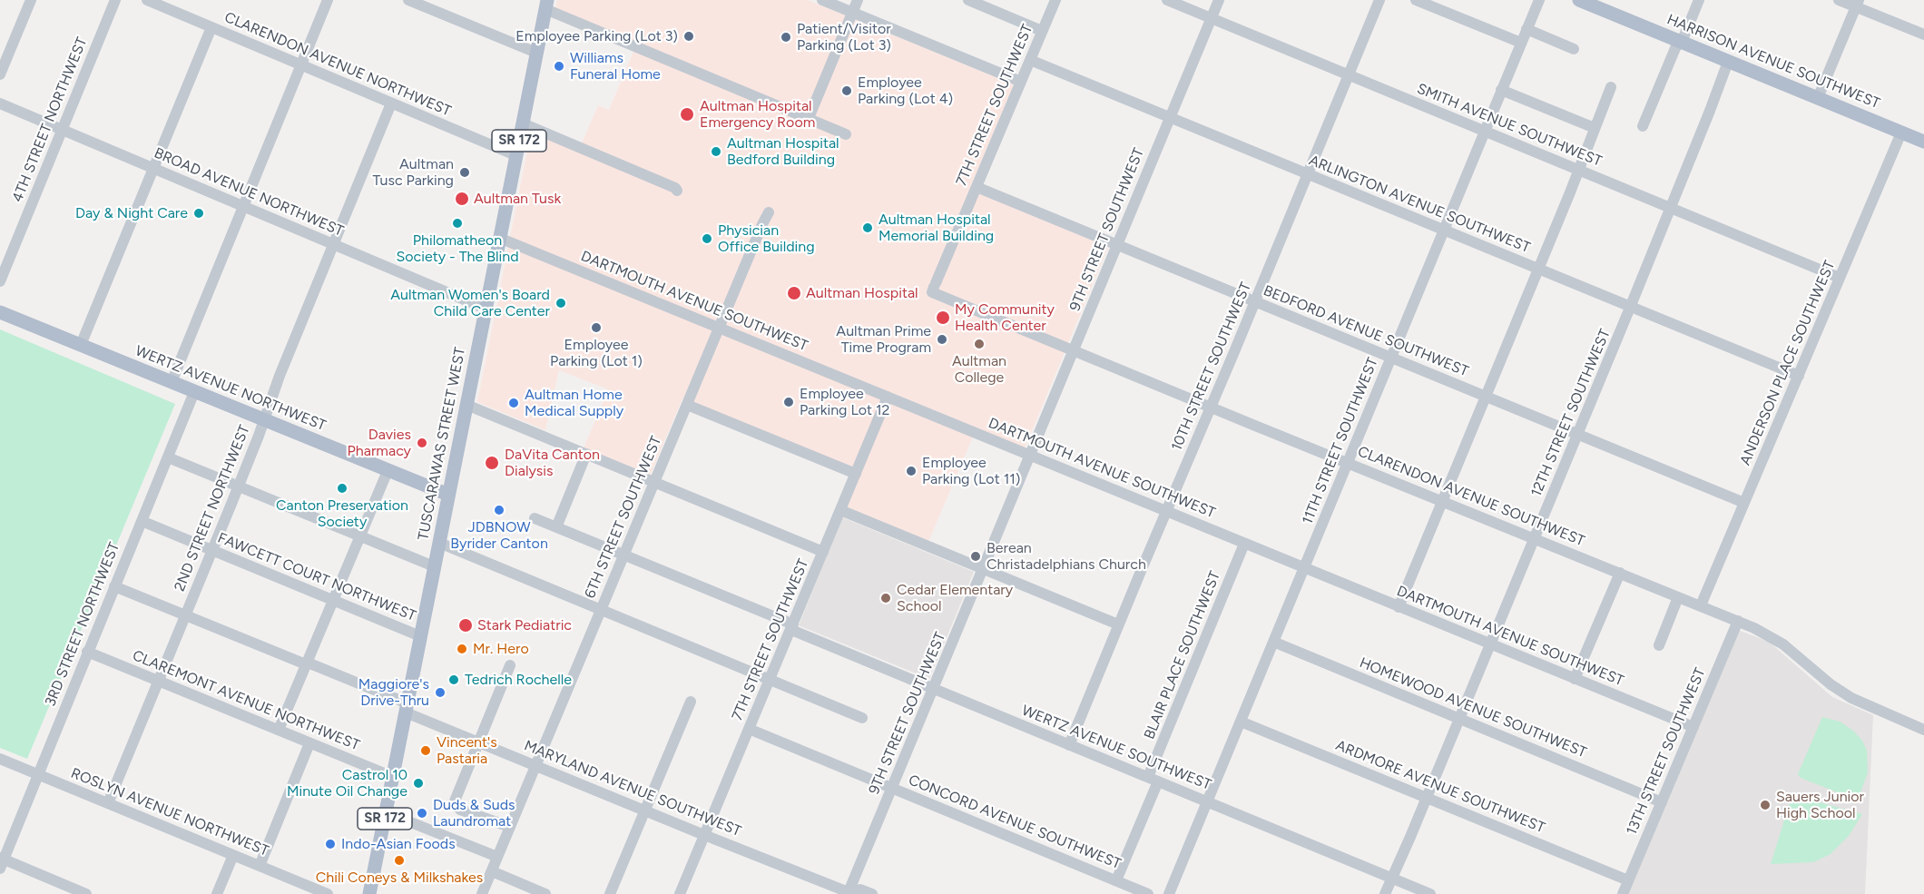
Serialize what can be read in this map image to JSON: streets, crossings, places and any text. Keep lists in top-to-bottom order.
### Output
{
  "streets": {
    "main road": [
      "HARRISON AVENUE SOUTHWEST",
      "SR 172",
      "WERTZ AVENUE NORTHWEST",
      "TUSCARAWAS STREET WEST"
    ],
    "street": [
      "CLARENDON AVENUE NORTHWEST",
      "7TH STREET SOUTHWEST",
      "4TH STREET NORTHWEST",
      "SMITH AVENUE SOUTHWEST",
      "BROAD AVENUE NORTHWEST",
      "ARLINGTON AVENUE SOUTHWEST",
      "9TH STREET SOUTHWEST",
      "DARTMOUTH AVENUE SOUTHWEST",
      "BEDFORD AVENUE SOUTHWEST",
      "ANDERSON PLACE SOUTHWEST",
      "10TH STREET SOUTHWEST",
      "12TH STREET SOUTHWEST",
      "11TH STREET SOUTHWEST",
      "CLARENDON AVENUE SOUTHWEST",
      "2ND STREET NORTHWEST",
      "6TH STREET SOUTHWEST",
      "FAWCETT COURT NORTHWEST",
      "3RD STREET NORTHWEST",
      "BLAIR PLACE SOUTHWEST",
      "CLAREMONT AVENUE NORTHWEST",
      "HOMEWOOD AVENUE SOUTHWEST",
      "WERTZ AVENUE SOUTHWEST",
      "13TH STREET SOUTHWEST",
      "ARDMORE AVENUE SOUTHWEST",
      "MARYLAND AVENUE SOUTHWEST",
      "ROSLYN AVENUE NORTHWEST",
      "CONCORD AVENUE SOUTHWEST"
    ]
  },
  "crossings": [
    ["HARRISON AVENUE SOUTHWEST", "ANDERSON PLACE SOUTHWEST"],
    ["HARRISON AVENUE SOUTHWEST", "12TH STREET SOUTHWEST"],
    ["CLARENDON AVENUE NORTHWEST", "TUSCARAWAS STREET WEST"],
    ["CLARENDON AVENUE NORTHWEST", "2ND STREET NORTHWEST"],
    ["7TH STREET SOUTHWEST", "ARLINGTON AVENUE SOUTHWEST"],
    ["7TH STREET SOUTHWEST", "DARTMOUTH AVENUE SOUTHWEST"],
    ["7TH STREET SOUTHWEST", "BEDFORD AVENUE SOUTHWEST"],
    ["7TH STREET SOUTHWEST", "CLARENDON AVENUE SOUTHWEST"],
    ["7TH STREET SOUTHWEST", "WERTZ AVENUE SOUTHWEST"],
    ["7TH STREET SOUTHWEST", "MARYLAND AVENUE SOUTHWEST"],
    ["7TH STREET SOUTHWEST", "CONCORD AVENUE SOUTHWEST"],
    ["4TH STREET NORTHWEST", "BROAD AVENUE NORTHWEST"],
    ["SMITH AVENUE SOUTHWEST", "9TH STREET SOUTHWEST"],
    ["SMITH AVENUE SOUTHWEST", "ANDERSON PLACE SOUTHWEST"],
    ["SMITH AVENUE SOUTHWEST", "10TH STREET SOUTHWEST"],
    ["SMITH AVENUE SOUTHWEST", "12TH STREET SOUTHWEST"],
    ["SMITH AVENUE SOUTHWEST", "11TH STREET SOUTHWEST"],
    ["BROAD AVENUE NORTHWEST", "TUSCARAWAS STREET WEST"],
    ["BROAD AVENUE NORTHWEST", "2ND STREET NORTHWEST"],
    ["ARLINGTON AVENUE SOUTHWEST", "9TH STREET SOUTHWEST"],
    ["ARLINGTON AVENUE SOUTHWEST", "ANDERSON PLACE SOUTHWEST"],
    ["ARLINGTON AVENUE SOUTHWEST", "10TH STREET SOUTHWEST"],
    ["ARLINGTON AVENUE SOUTHWEST", "12TH STREET SOUTHWEST"],
    ["ARLINGTON AVENUE SOUTHWEST", "11TH STREET SOUTHWEST"],
    ["9TH STREET SOUTHWEST", "DARTMOUTH AVENUE SOUTHWEST"],
    ["9TH STREET SOUTHWEST", "BEDFORD AVENUE SOUTHWEST"],
    ["9TH STREET SOUTHWEST", "CLARENDON AVENUE SOUTHWEST"],
    ["9TH STREET SOUTHWEST", "WERTZ AVENUE SOUTHWEST"],
    ["9TH STREET SOUTHWEST", "MARYLAND AVENUE SOUTHWEST"],
    ["9TH STREET SOUTHWEST", "CONCORD AVENUE SOUTHWEST"],
    ["DARTMOUTH AVENUE SOUTHWEST", "10TH STREET SOUTHWEST"],
    ["DARTMOUTH AVENUE SOUTHWEST", "12TH STREET SOUTHWEST"],
    ["DARTMOUTH AVENUE SOUTHWEST", "11TH STREET SOUTHWEST"],
    ["DARTMOUTH AVENUE SOUTHWEST", "TUSCARAWAS STREET WEST"],
    ["DARTMOUTH AVENUE SOUTHWEST", "6TH STREET SOUTHWEST"],
    ["DARTMOUTH AVENUE SOUTHWEST", "BLAIR PLACE SOUTHWEST"],
    ["DARTMOUTH AVENUE SOUTHWEST", "13TH STREET SOUTHWEST"],
    ["BEDFORD AVENUE SOUTHWEST", "ANDERSON PLACE SOUTHWEST"],
    ["BEDFORD AVENUE SOUTHWEST", "10TH STREET SOUTHWEST"],
    ["BEDFORD AVENUE SOUTHWEST", "12TH STREET SOUTHWEST"],
    ["BEDFORD AVENUE SOUTHWEST", "11TH STREET SOUTHWEST"],
    ["ANDERSON PLACE SOUTHWEST", "CLARENDON AVENUE SOUTHWEST"],
    ["10TH STREET SOUTHWEST", "CLARENDON AVENUE SOUTHWEST"],
    ["10TH STREET SOUTHWEST", "WERTZ AVENUE SOUTHWEST"],
    ["WERTZ AVENUE NORTHWEST", "TUSCARAWAS STREET WEST"],
    ["WERTZ AVENUE NORTHWEST", "2ND STREET NORTHWEST"],
    ["WERTZ AVENUE NORTHWEST", "3RD STREET NORTHWEST"],
    ["12TH STREET SOUTHWEST", "CLARENDON AVENUE SOUTHWEST"],
    ["12TH STREET SOUTHWEST", "HOMEWOOD AVENUE SOUTHWEST"],
    ["12TH STREET SOUTHWEST", "WERTZ AVENUE SOUTHWEST"],
    ["12TH STREET SOUTHWEST", "ARDMORE AVENUE SOUTHWEST"],
    ["11TH STREET SOUTHWEST", "CLARENDON AVENUE SOUTHWEST"],
    ["11TH STREET SOUTHWEST", "HOMEWOOD AVENUE SOUTHWEST"],
    ["11TH STREET SOUTHWEST", "WERTZ AVENUE SOUTHWEST"],
    ["11TH STREET SOUTHWEST", "ARDMORE AVENUE SOUTHWEST"],
    ["TUSCARAWAS STREET WEST", "FAWCETT COURT NORTHWEST"],
    ["TUSCARAWAS STREET WEST", "CLAREMONT AVENUE NORTHWEST"],
    ["TUSCARAWAS STREET WEST", "MARYLAND AVENUE SOUTHWEST"],
    ["CLARENDON AVENUE SOUTHWEST", "13TH STREET SOUTHWEST"],
    ["2ND STREET NORTHWEST", "FAWCETT COURT NORTHWEST"],
    ["2ND STREET NORTHWEST", "CLAREMONT AVENUE NORTHWEST"],
    ["2ND STREET NORTHWEST", "MARYLAND AVENUE SOUTHWEST"],
    ["2ND STREET NORTHWEST", "ROSLYN AVENUE NORTHWEST"],
    ["6TH STREET SOUTHWEST", "WERTZ AVENUE SOUTHWEST"],
    ["6TH STREET SOUTHWEST", "MARYLAND AVENUE SOUTHWEST"],
    ["FAWCETT COURT NORTHWEST", "3RD STREET NORTHWEST"],
    ["3RD STREET NORTHWEST", "CLAREMONT AVENUE NORTHWEST"],
    ["3RD STREET NORTHWEST", "MARYLAND AVENUE SOUTHWEST"],
    ["3RD STREET NORTHWEST", "ROSLYN AVENUE NORTHWEST"],
    ["BLAIR PLACE SOUTHWEST", "WERTZ AVENUE SOUTHWEST"],
    ["BLAIR PLACE SOUTHWEST", "CONCORD AVENUE SOUTHWEST"],
    ["HOMEWOOD AVENUE SOUTHWEST", "13TH STREET SOUTHWEST"],
    ["13TH STREET SOUTHWEST", "ARDMORE AVENUE SOUTHWEST"]
  ],
  "places": [
    "Employee Parking (Lot 3)",
    "Patient/Visitor Parking (Lot 3)",
    "Williams Funeral Home",
    "Employee Parking (Lot 4)",
    "Aultman Hospital Emergency Room",
    "Aultman Hospital Bedford Building",
    "Aultman Tusc Parking",
    "Aultman Tusk",
    "Day & Night Care",
    "Philomatheon Society - The Blind",
    "Aultman Hospital Memorial Building",
    "Physician Office Building",
    "Aultman Hospital",
    "Aultman Women's Board Child Care Center",
    "My Community Health Center",
    "Employee Parking (Lot 1)",
    "Aultman Prime Time Program",
    "Aultman College",
    "Employee Parking Lot 12",
    "Aultman Home Medical Supply",
    "Davies Pharmacy",
    "DaVita Canton Dialysis",
    "Employee Parking (Lot 11)",
    "Canton Preservation Society",
    "JDBNOW Byrider Canton",
    "Berean Christadelphians Church",
    "Cedar Elementary School",
    "Stark Pediatric",
    "Mr. Hero",
    "Tedrich Rochelle",
    "Maggiore's Drive-Thru",
    "Vincent's Pastaria",
    "Castrol 10 Minute Oil Change",
    "Sauers Junior High School",
    "Duds & Suds Laundromat",
    "Indo-Asian Foods",
    "Chili Coneys & Milkshakes"
  ]
}
